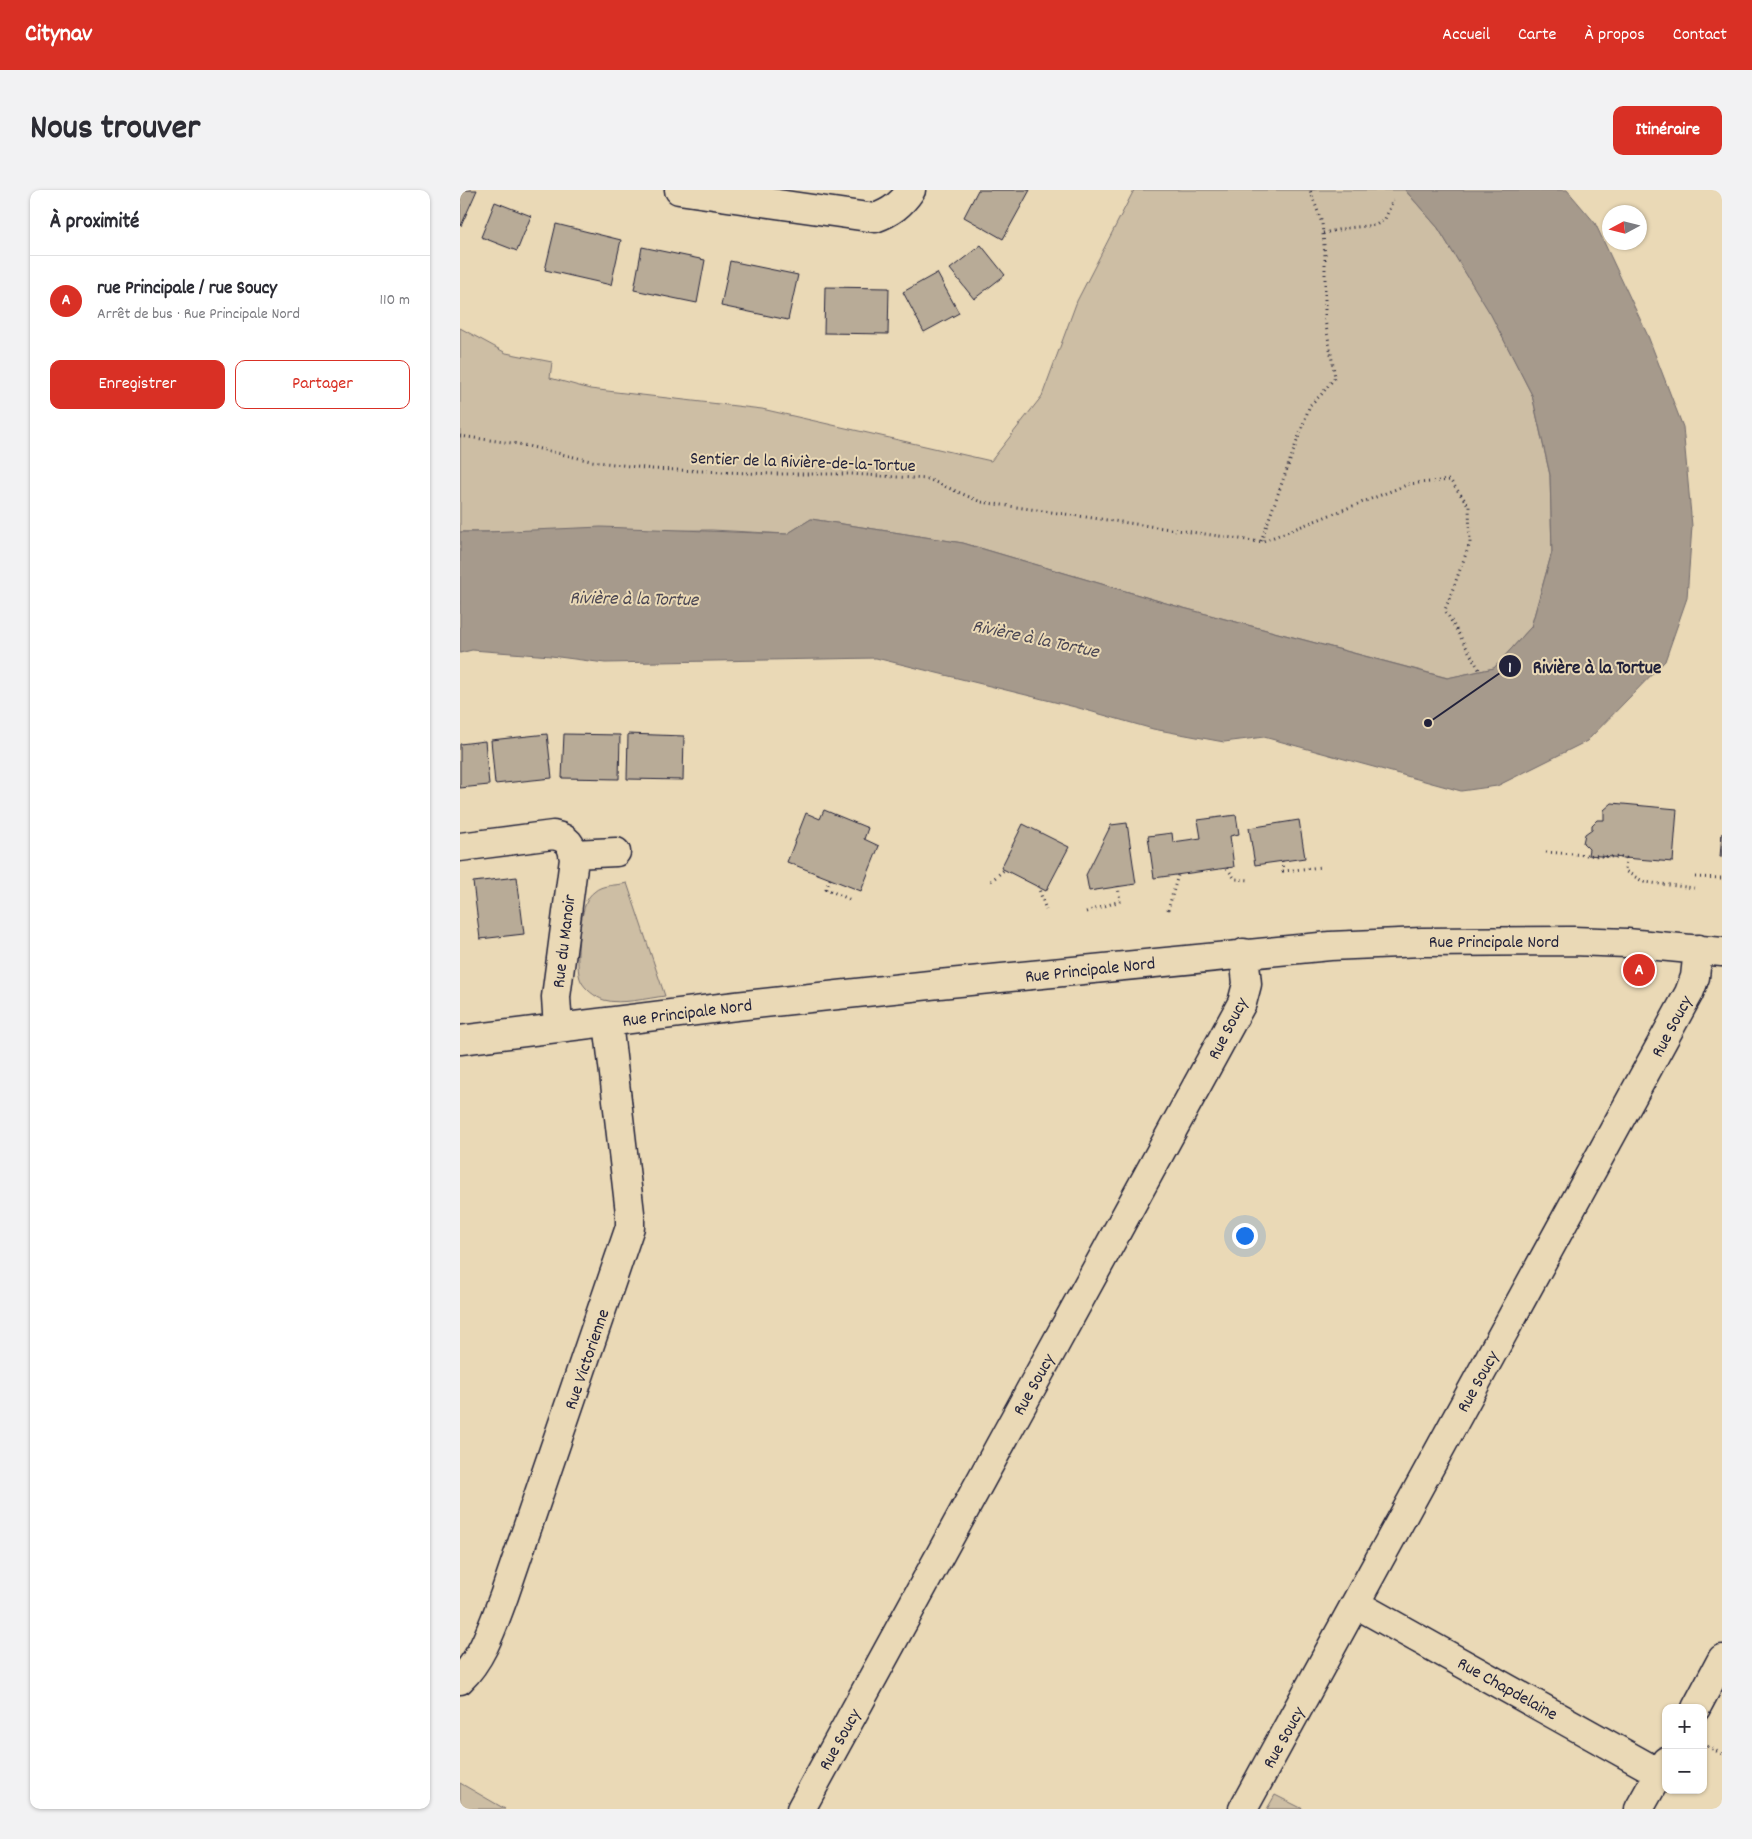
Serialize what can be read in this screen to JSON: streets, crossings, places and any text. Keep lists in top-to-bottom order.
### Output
{
  "streets": {
    "street": [
      "Rue du Manoir",
      "Rue Principale Nord",
      "Rue Soucy",
      "Rue Victorienne",
      "Rue Chapdelaine"
    ],
    "path": ["Sentier de la Rivière-de-la-Tortue"]
  },
  "crossings": [
    ["Rue du Manoir", "Rue Principale Nord"],
    ["Rue Principale Nord", "Rue Soucy"],
    ["Rue Principale Nord", "Rue Victorienne"],
    ["Rue Soucy", "Rue Chapdelaine"]
  ],
  "water": ["Rivière à la Tortue"],
  "places": ["Rivière à la Tortue"],
  "north": "left",
  "page": {
    "header": "Citynav",
    "nav": [
      "Accueil",
      "Carte",
      "À propos",
      "Contact"
    ],
    "title": "Nous trouver",
    "buttons": [
      "Itinéraire",
      ["Enregistrer", "Partager"]
    ],
    "heading": "À proximité",
    "list": [
      {
        "mark": "A",
        "name": "rue Principale / rue Soucy",
        "note": "Arrêt de bus · Rue Principale Nord",
        "value": "110 m"
      }
    ],
    "pins": "A",
    "map_buttons": ["+", "−"]
  }
}
